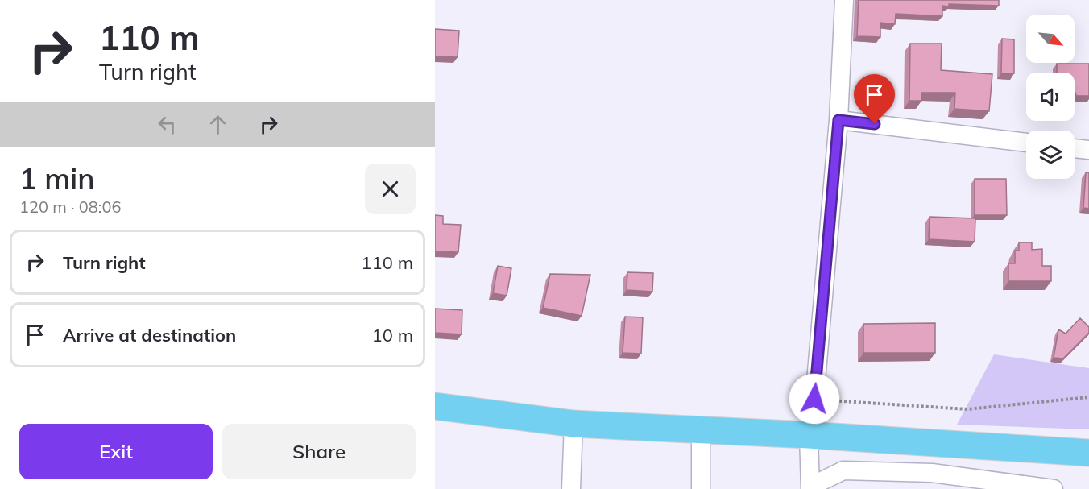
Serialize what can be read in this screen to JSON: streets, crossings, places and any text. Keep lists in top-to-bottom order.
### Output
{
  "north": "bottom right",
  "page": {
    "turn": ["110 m", "Turn right"],
    "heading": ["1 min", "120 m · 08:06"],
    "list": [
      {
        "name": "Turn right",
        "value": "110 m"
      },
      {
        "name": "Arrive at destination",
        "value": "10 m"
      }
    ],
    "buttons": ["Exit", "Share"]
  }
}
